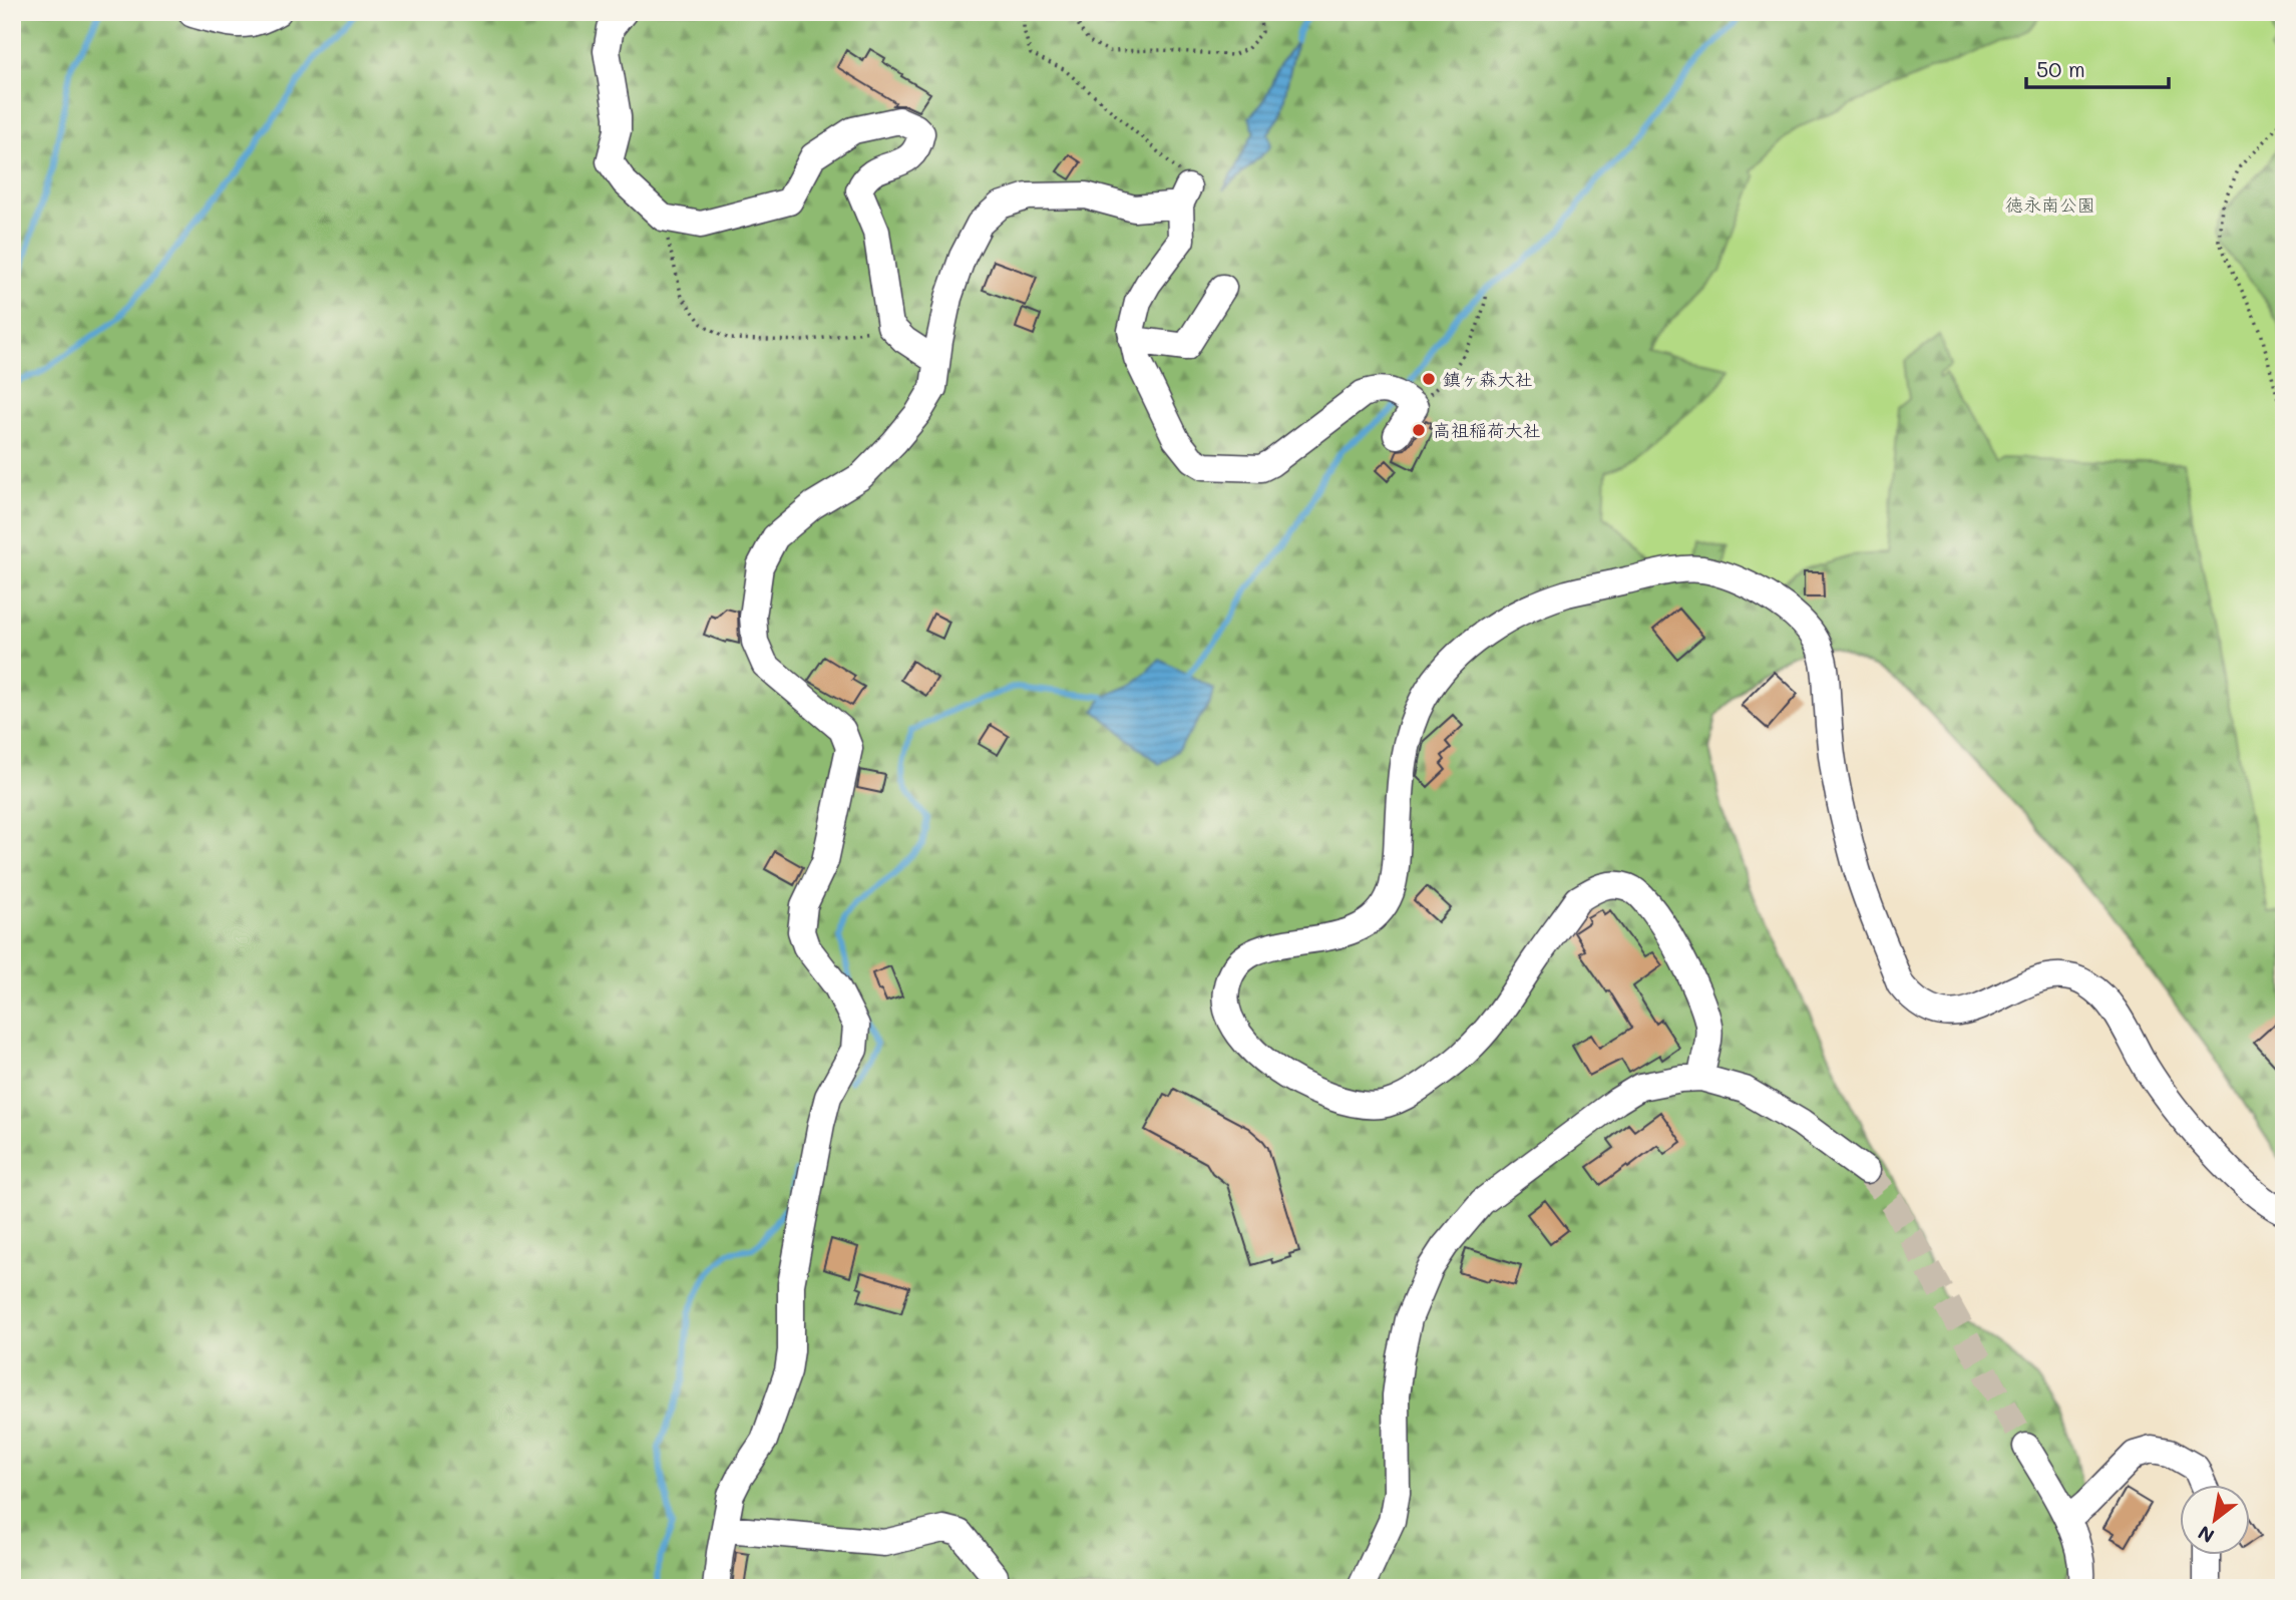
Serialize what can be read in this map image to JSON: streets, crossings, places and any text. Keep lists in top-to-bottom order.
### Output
{
  "parks": ["徳永南公園"],
  "places": ["鎮ヶ森大社", "高祖稲荷大社"],
  "scale_bar": "50 m",
  "north": "bottom left"
}
